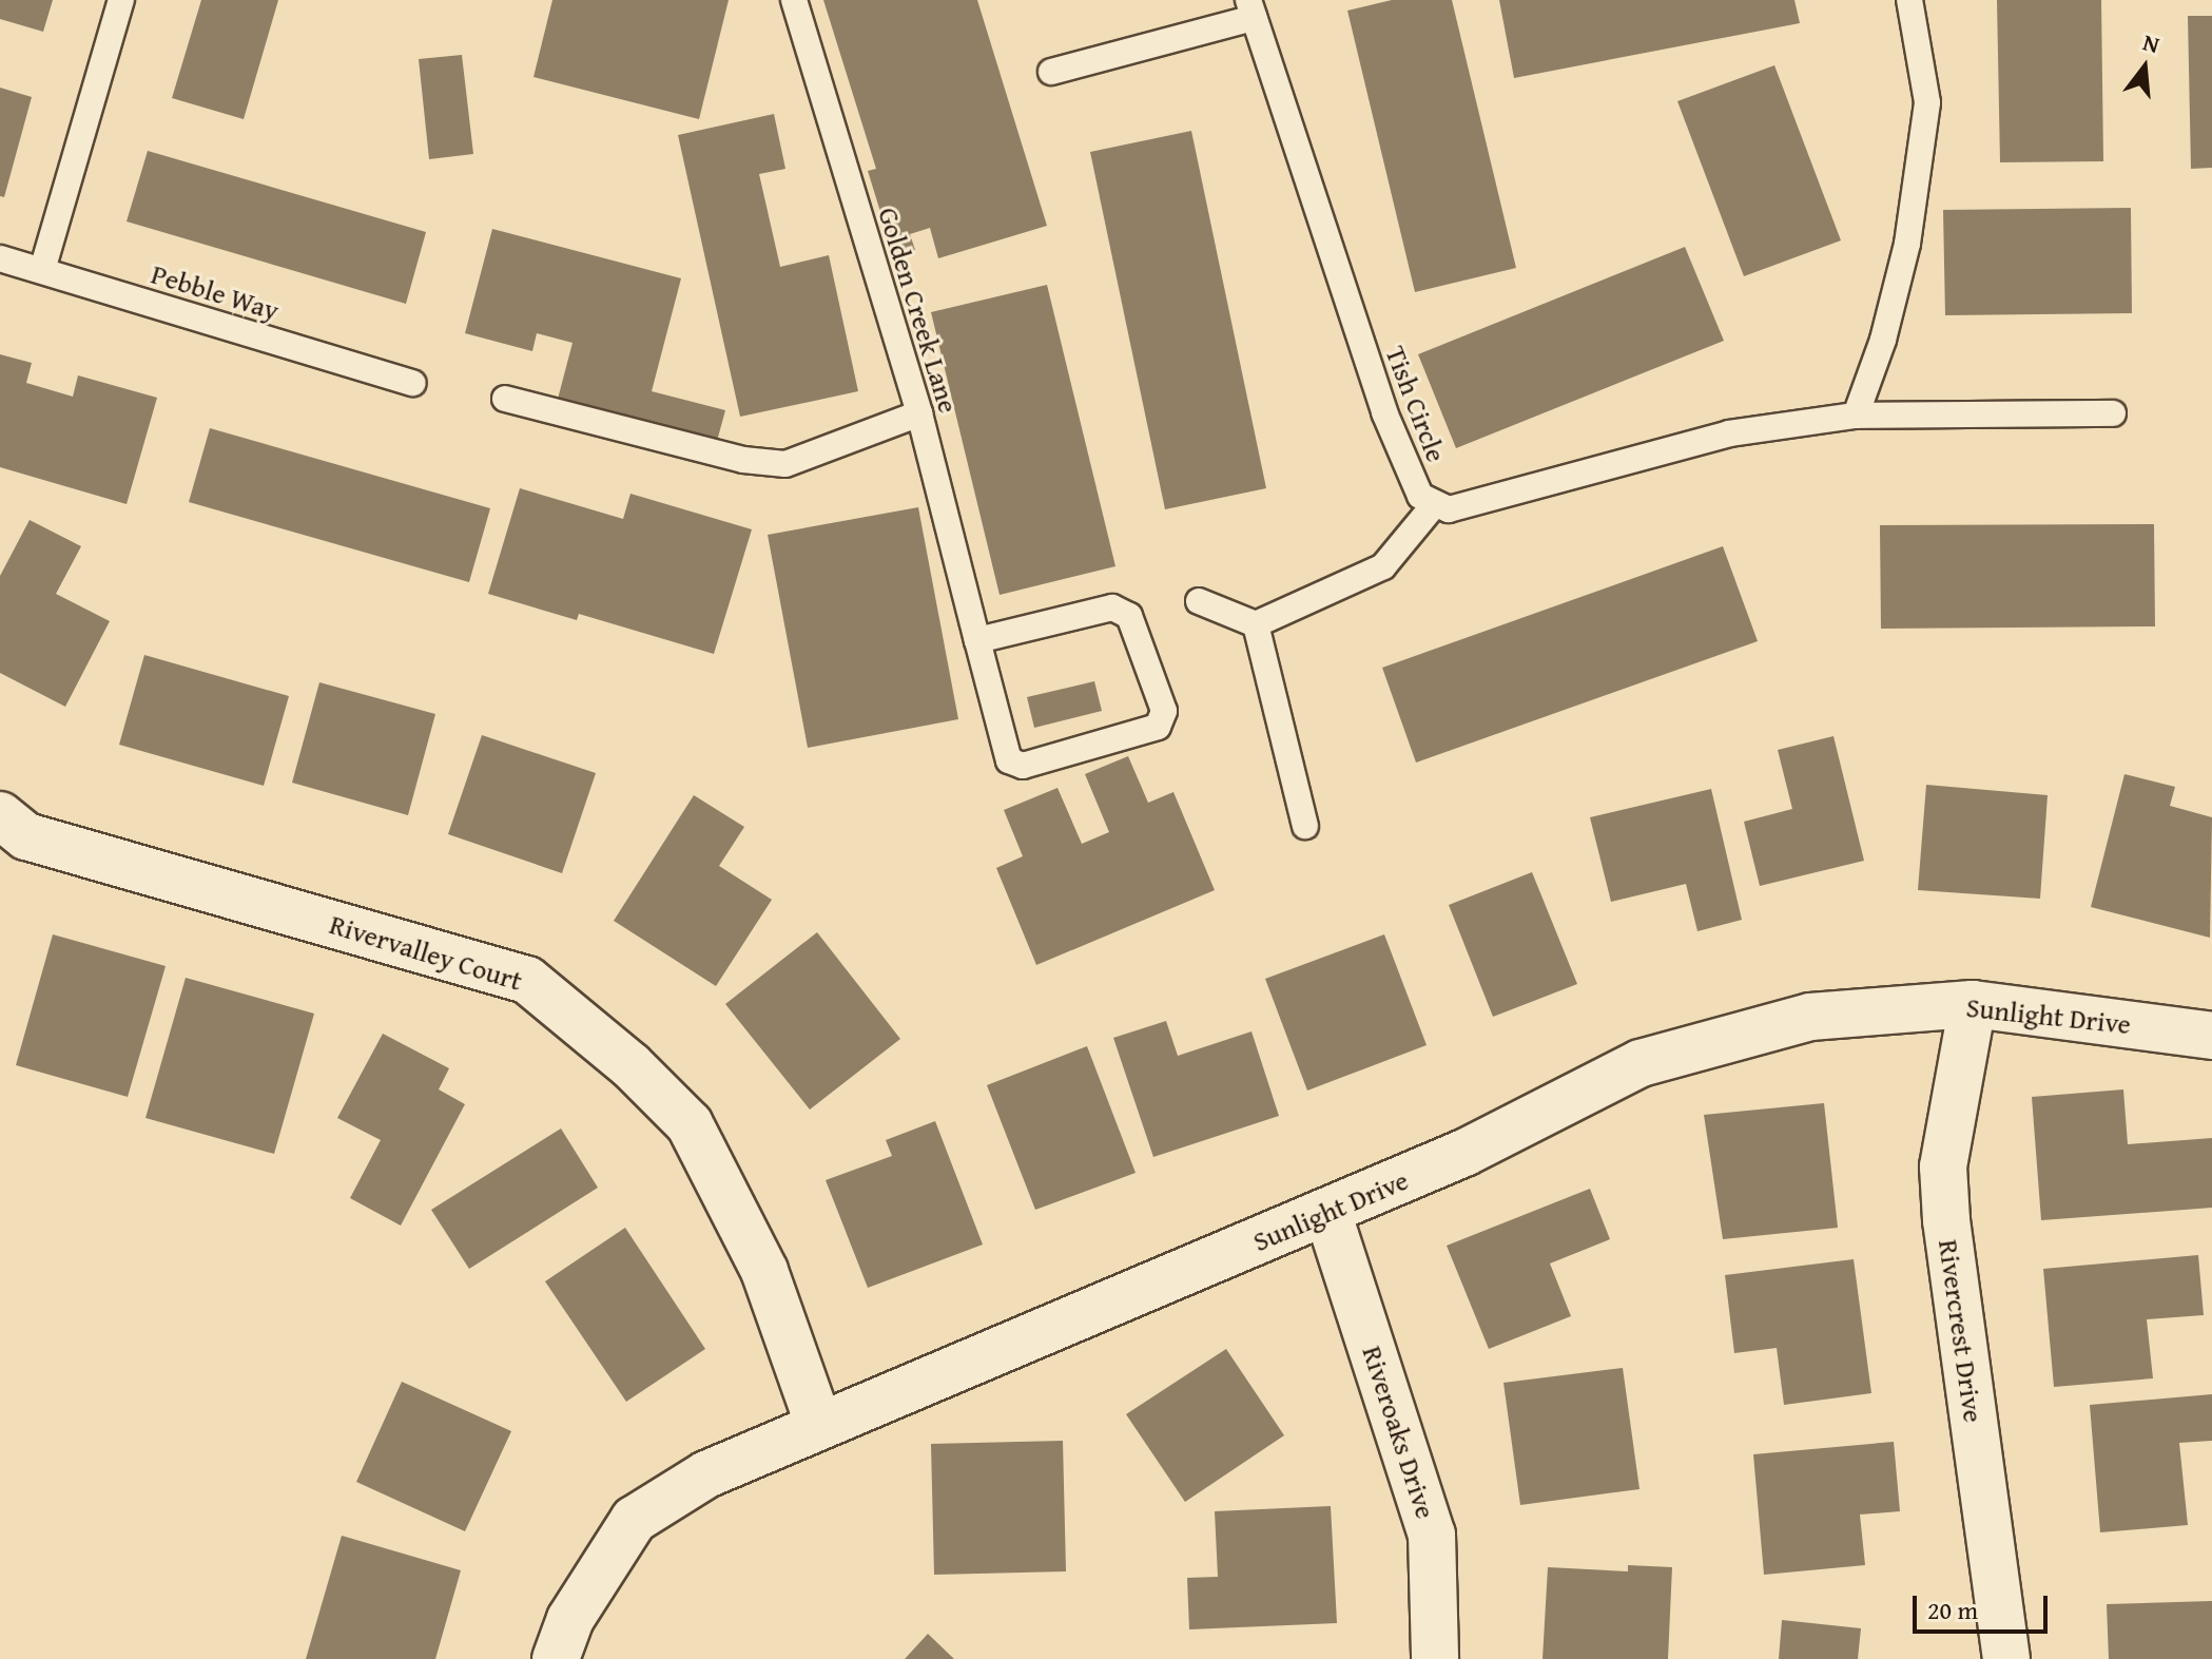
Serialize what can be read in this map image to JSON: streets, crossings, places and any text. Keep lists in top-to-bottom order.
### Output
{
  "streets": {
    "street": [
      "Rivervalley Court",
      "Sunlight Drive",
      "Rivercrest Drive",
      "Riveroaks Drive"
    ],
    "lane": ["Pebble Way", "Golden Creek Lane", "Tish Circle"]
  },
  "crossings": [
    ["Rivervalley Court", "Sunlight Drive"],
    ["Sunlight Drive", "Rivercrest Drive"],
    ["Sunlight Drive", "Riveroaks Drive"]
  ],
  "scale_bar": "20 m",
  "north": "top"
}
